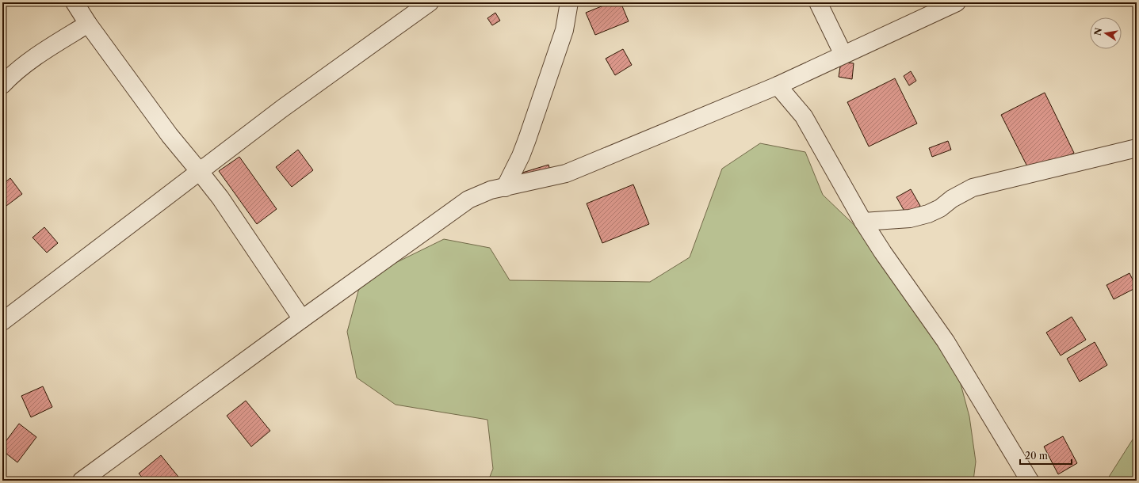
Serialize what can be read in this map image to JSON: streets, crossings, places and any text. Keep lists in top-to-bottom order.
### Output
{
  "scale_bar": "20 m",
  "north": "left"
}
